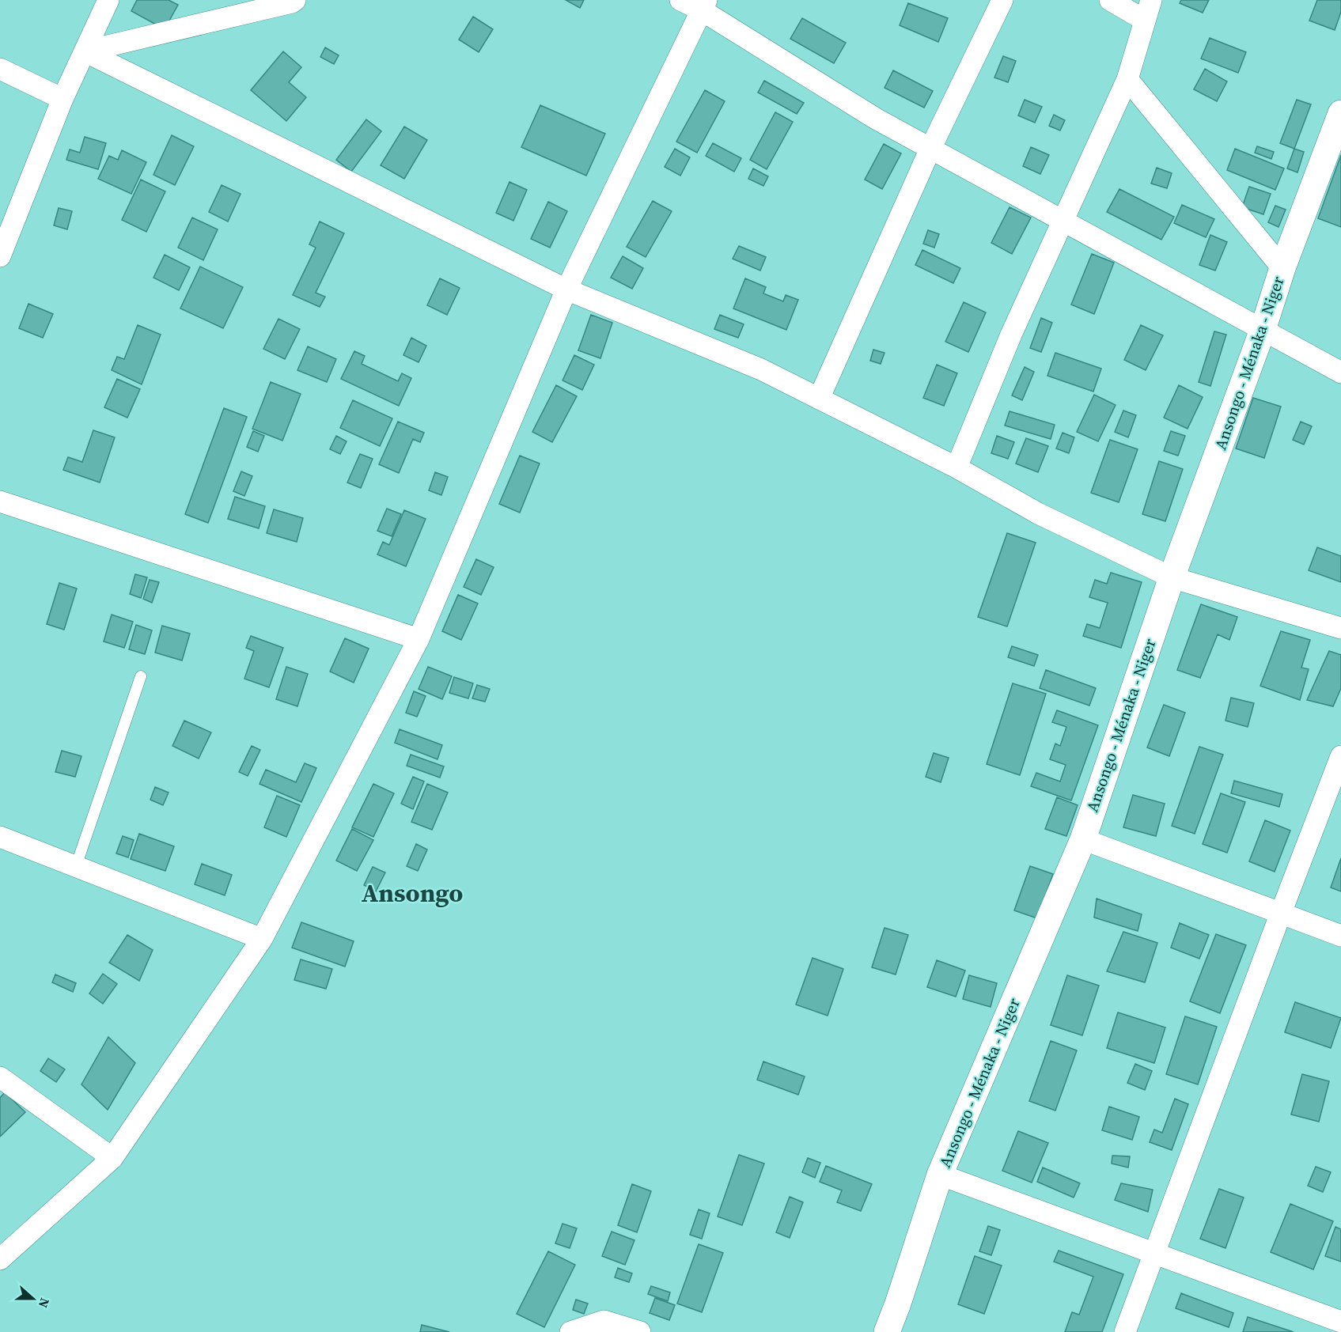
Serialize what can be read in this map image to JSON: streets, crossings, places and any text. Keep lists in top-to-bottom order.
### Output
{
  "streets": {
    "main road": ["Ansongo - Ménaka - Niger"]
  },
  "districts": ["Ansongo"],
  "north": "right"
}
